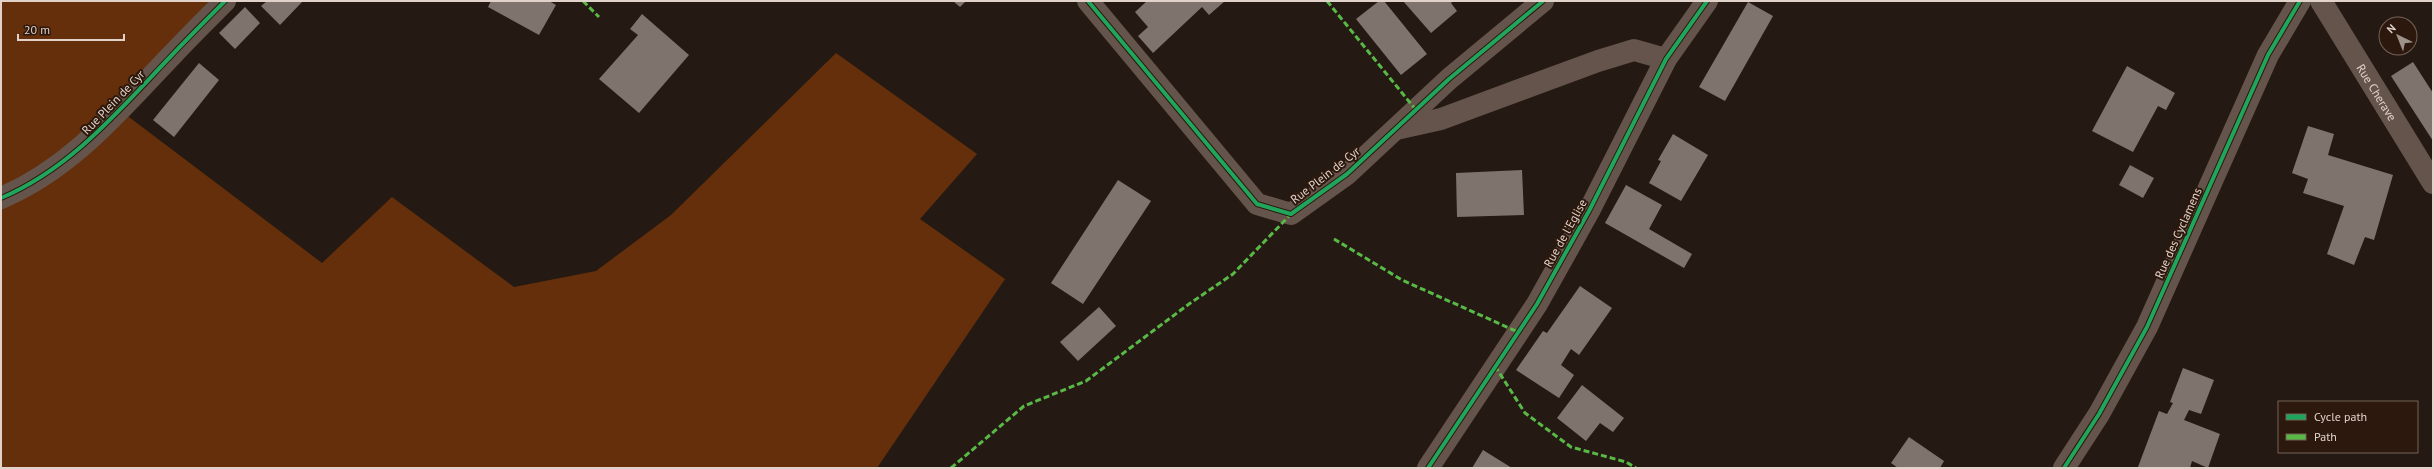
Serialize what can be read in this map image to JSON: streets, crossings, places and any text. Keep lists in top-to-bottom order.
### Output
{
  "streets": {
    "street": [
      "Rue Cherave",
      "Rue Plein de Cyr",
      "Rue de l'Eglise",
      "Rue des Cyclamens"
    ]
  },
  "legend": ["Cycle path", "Path"],
  "scale_bar": "20 m",
  "north": "top left"
}
